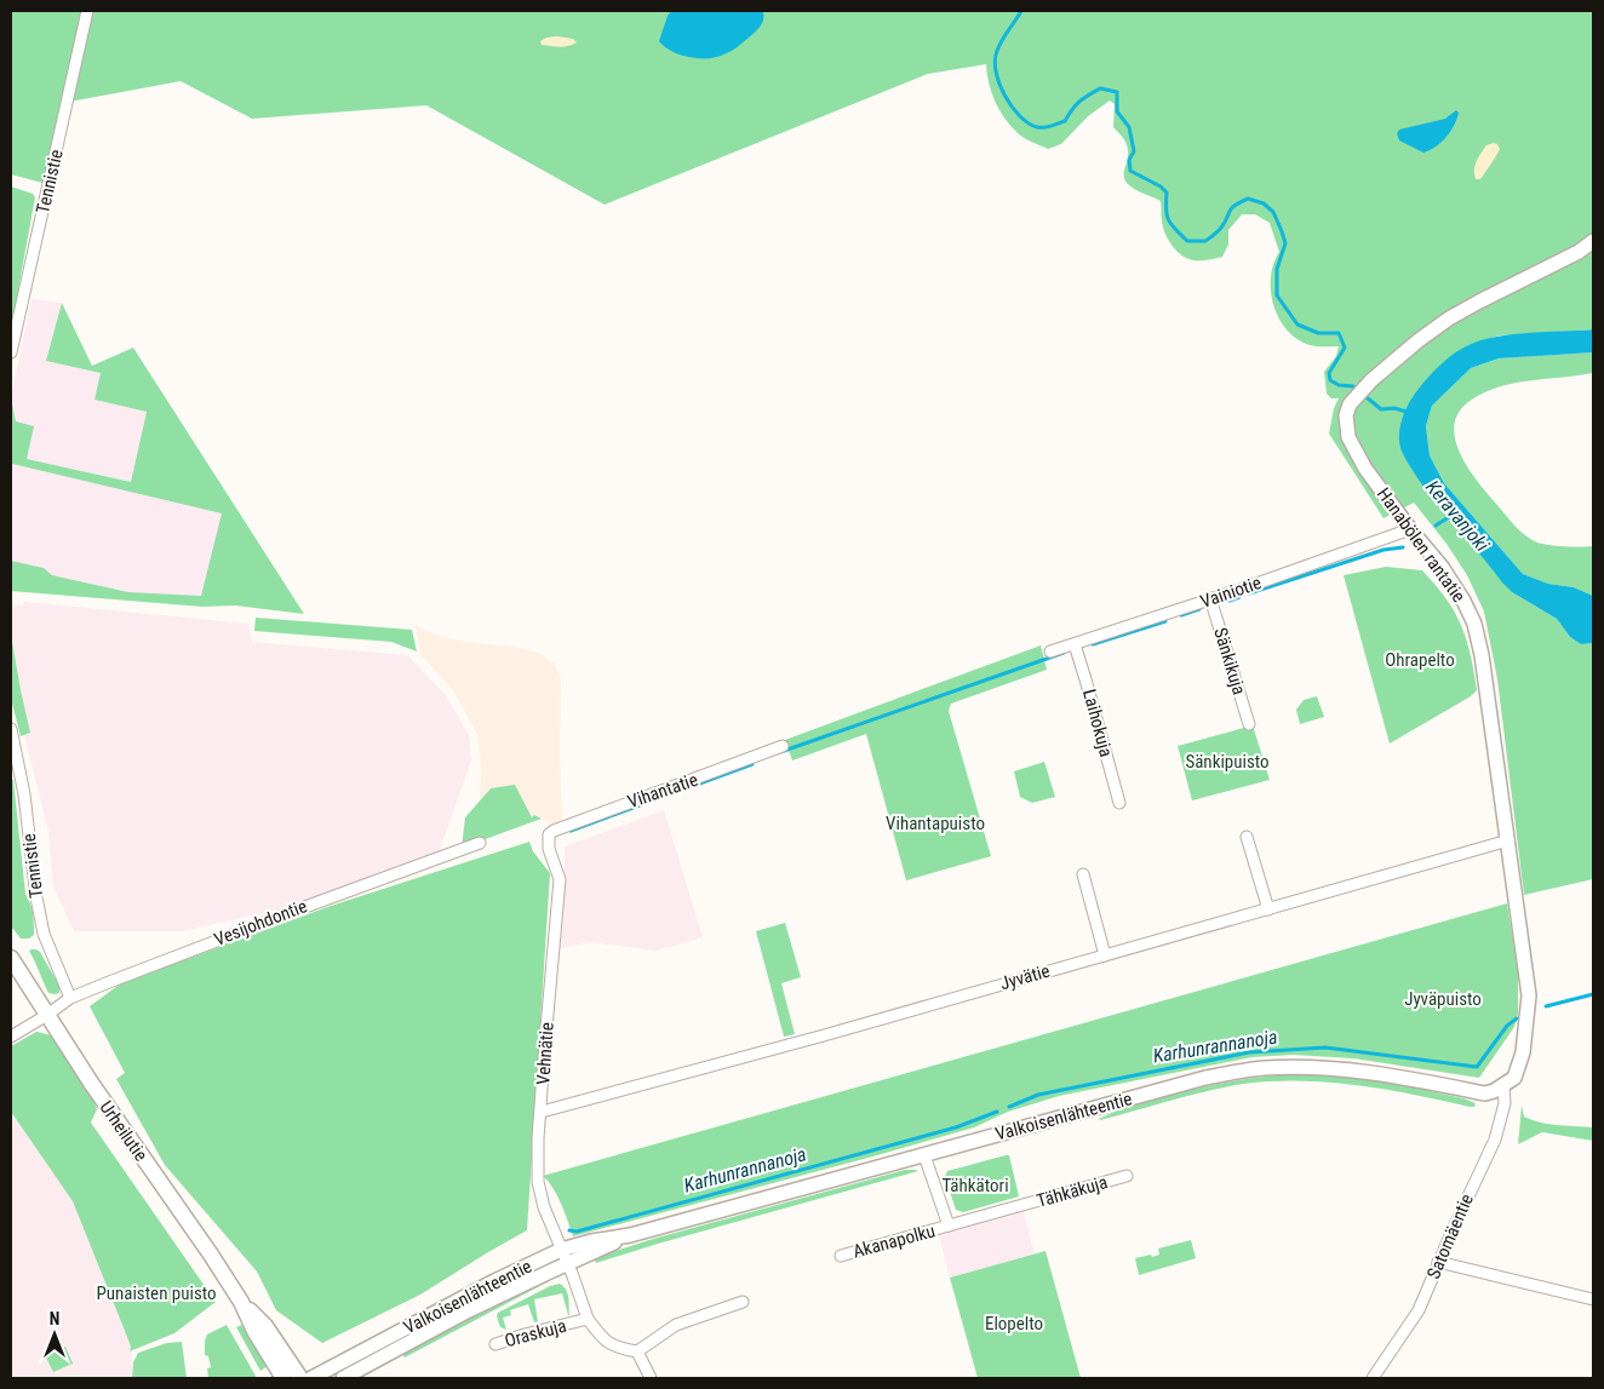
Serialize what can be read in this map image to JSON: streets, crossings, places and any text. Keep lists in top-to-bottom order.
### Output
{
  "streets": {
    "main road": ["Urheilutie"],
    "street": [
      "Tennistie",
      "Hanabölen rantatie",
      "Vainiotie",
      "Sänkikuja",
      "Laihokuja",
      "Vihantatie",
      "Vesijohdontie",
      "Jyvätie",
      "Vehnätie",
      "Valkoisenlähteentie",
      "Tähkäkuja",
      "Satomäentie",
      "Akanapolku",
      "Oraskuja"
    ]
  },
  "crossings": [
    ["Tennistie", "Vesijohdontie"],
    ["Hanabölen rantatie", "Vainiotie"],
    ["Hanabölen rantatie", "Jyvätie"],
    ["Hanabölen rantatie", "Valkoisenlähteentie"],
    ["Hanabölen rantatie", "Satomäentie"],
    ["Vainiotie", "Sänkikuja"],
    ["Vainiotie", "Laihokuja"],
    ["Vihantatie", "Vehnätie"],
    ["Vesijohdontie", "Urheilutie"],
    ["Jyvätie", "Vehnätie"],
    ["Vehnätie", "Valkoisenlähteentie"],
    ["Vehnätie", "Oraskuja"],
    ["Valkoisenlähteentie", "Satomäentie"],
    ["Valkoisenlähteentie", "Oraskuja"],
    ["Tähkäkuja", "Akanapolku"]
  ],
  "water": ["Keravanjoki", "Karhunrannanoja"],
  "parks": [
    "Ohrapelto",
    "Sänkipuisto",
    "Vihantapuisto",
    "Jyväpuisto",
    "Tähkätori",
    "Punaisten puisto",
    "Elopelto"
  ],
  "north": "top"
}
